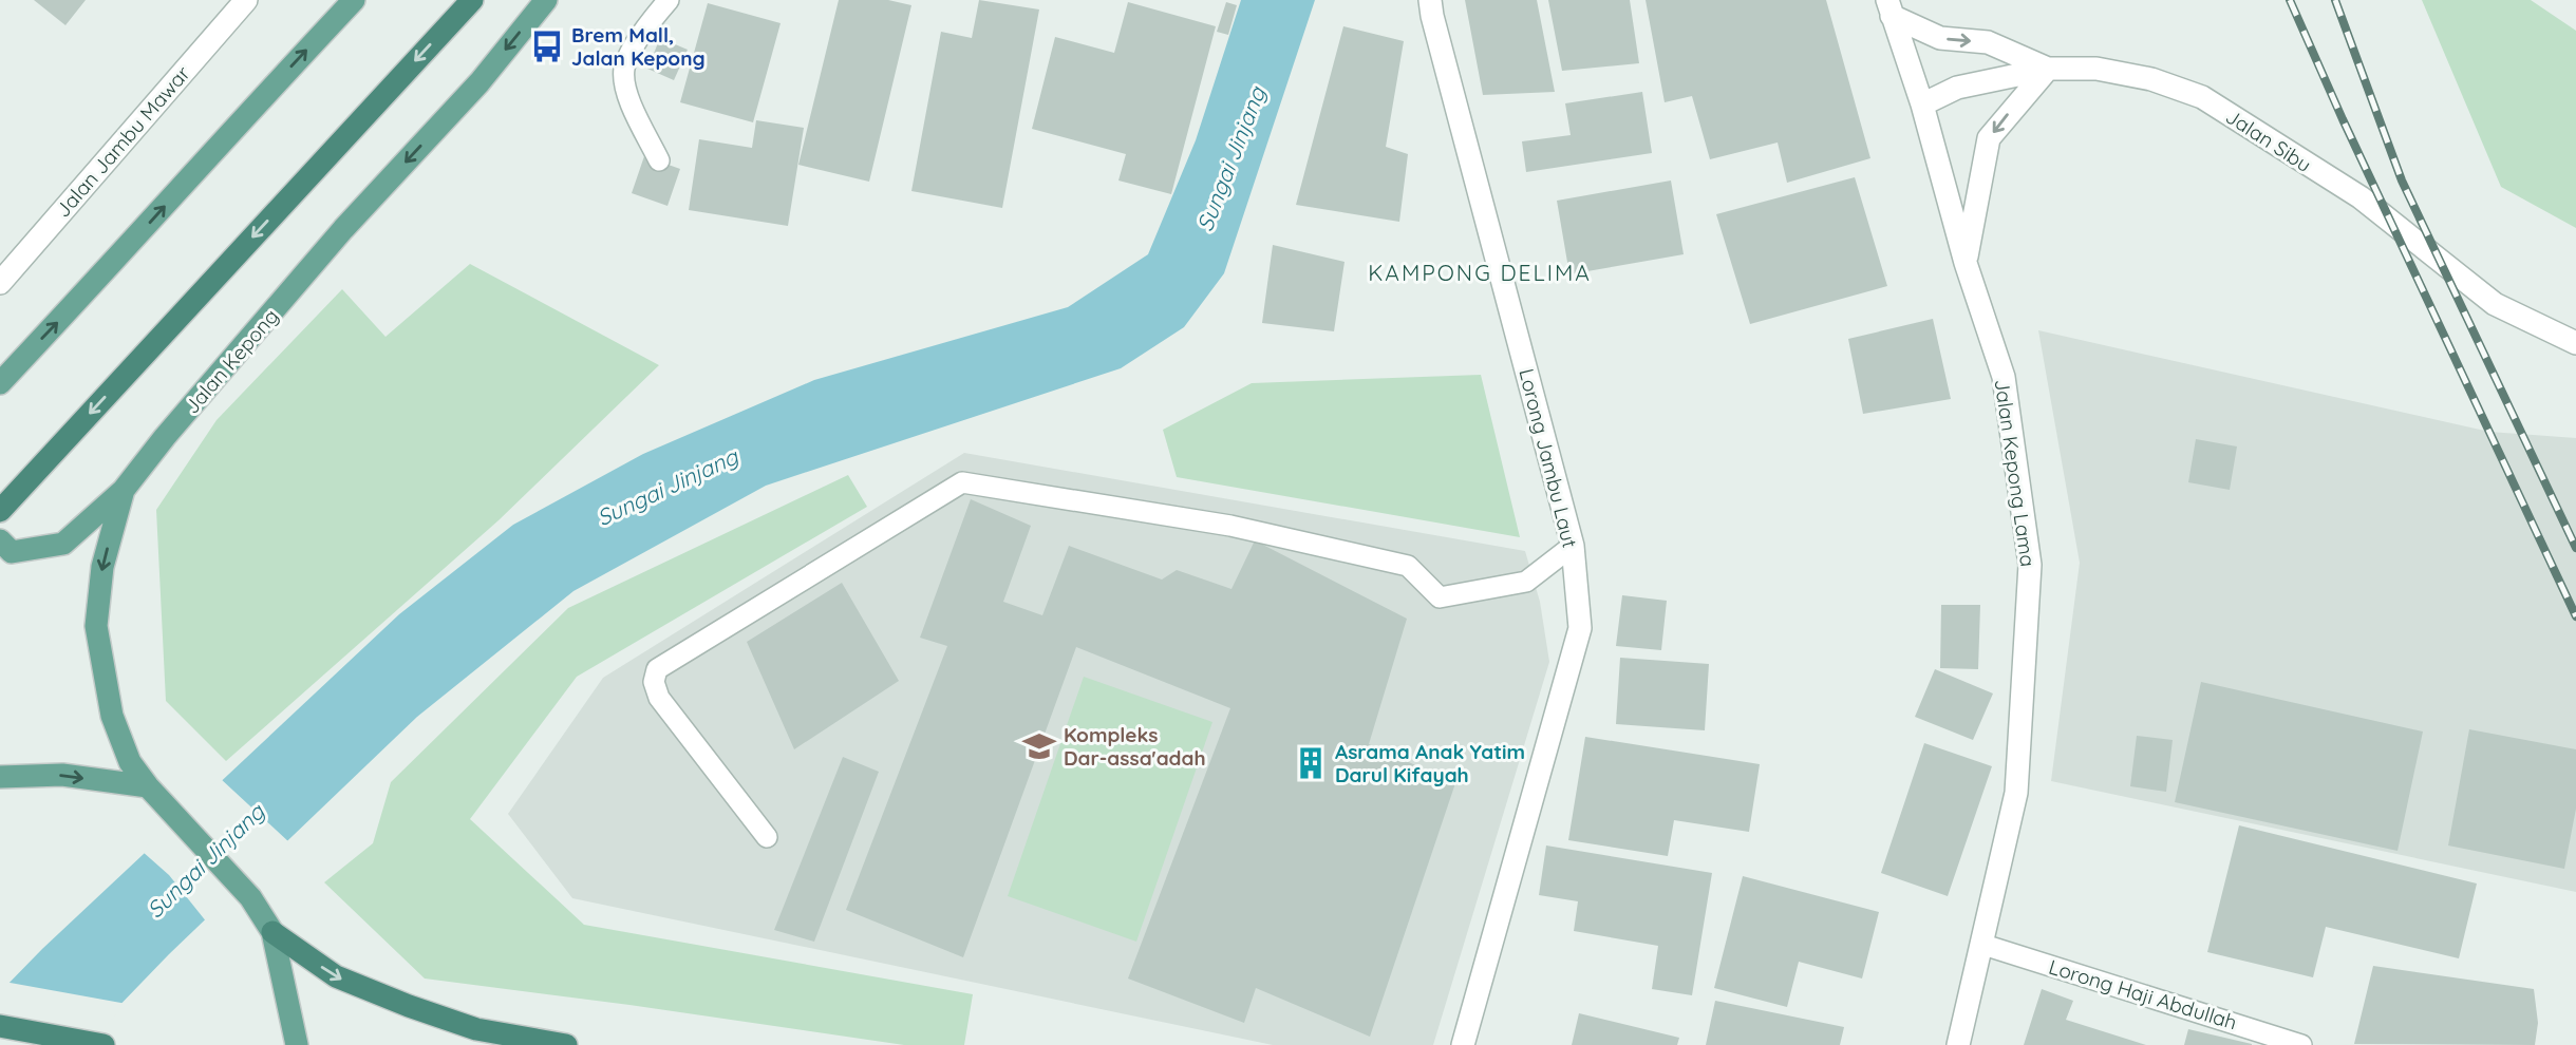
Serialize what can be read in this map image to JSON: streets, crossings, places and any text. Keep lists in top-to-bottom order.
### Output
{
  "streets": {
    "main road": ["Jalan Kepong"],
    "street": [
      "Jalan Sibu",
      "Jalan Jambu Mawar",
      "Lorong Jambu Laut",
      "Jalan Kepong Lama"
    ],
    "lane": ["Lorong Haji Abdullah"]
  },
  "crossings": [
    ["Jalan Sibu", "Jalan Kepong Lama"],
    ["Jalan Kepong Lama", "Lorong Haji Abdullah"]
  ],
  "districts": ["KAMPONG DELIMA"],
  "water": ["Sungai Jinjang"],
  "places": {
    "bus stop": ["Brem Mall, Jalan Kepong"],
    "school or university": ["Kompleks Dar-assa'adah"],
    "building": ["Asrama Anak Yatim Darul Kifayah"]
  }
}
